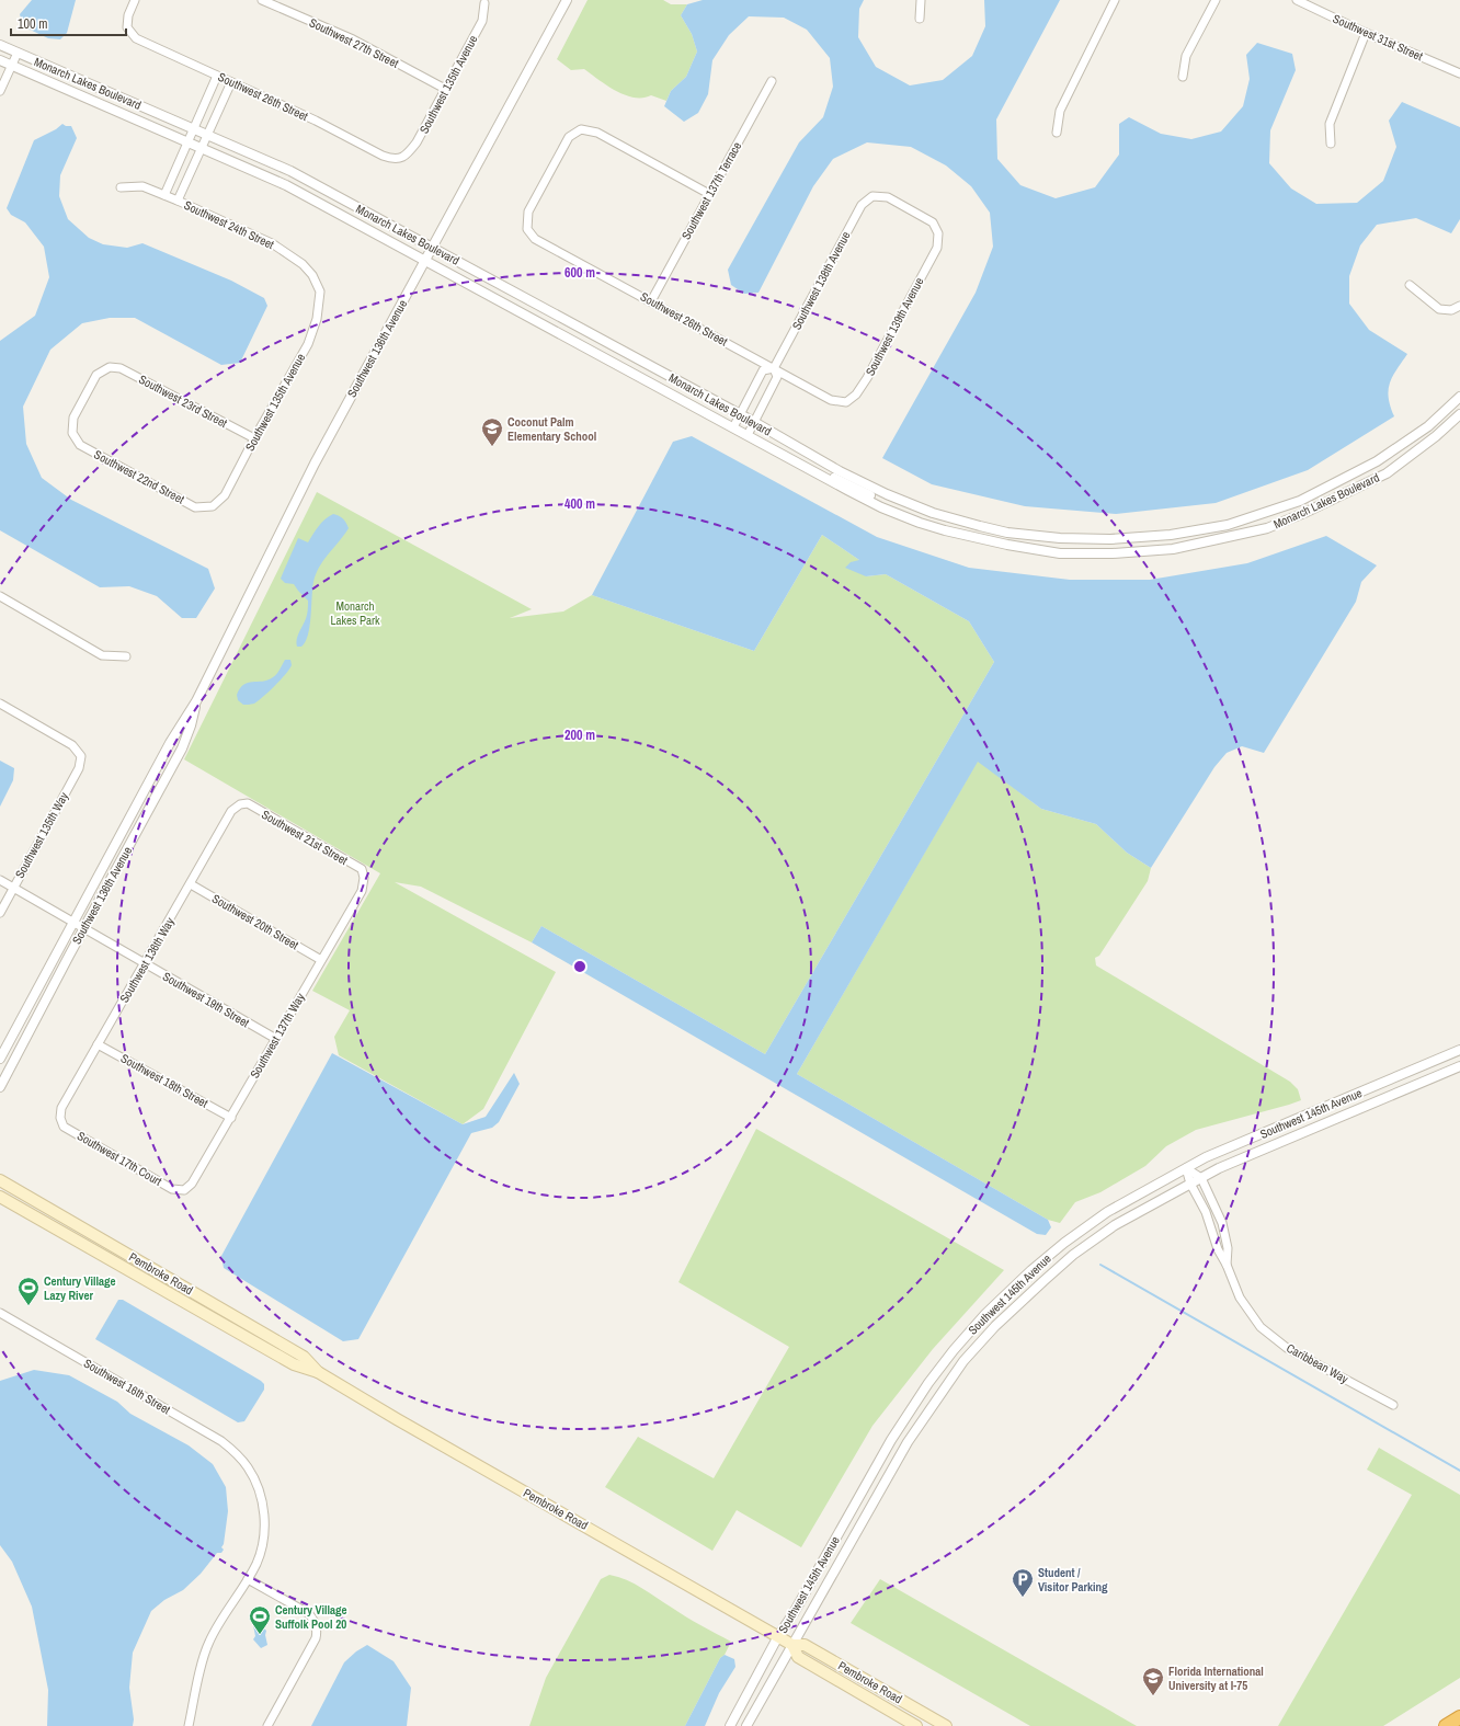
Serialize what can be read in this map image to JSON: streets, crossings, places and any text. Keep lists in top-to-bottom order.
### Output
{
  "streets": {
    "main road": ["Pembroke Road"],
    "street": [
      "Southwest 31st Street",
      "Southwest 27th Street",
      "Monarch Lakes Boulevard",
      "Southwest 135th Avenue",
      "Southwest 26th Street",
      "Southwest 137th Terrace",
      "Southwest 24th Street",
      "Southwest 138th Avenue",
      "Southwest 139th Avenue",
      "Southwest 136th Avenue",
      "Southwest 23rd Street",
      "Southwest 22nd Street",
      "Southwest 135th Way",
      "Southwest 21st Street",
      "Southwest 20th Street",
      "Southwest 136th Way",
      "Southwest 19th Street",
      "Southwest 137th Way",
      "Southwest 18th Street",
      "Southwest 145th Avenue",
      "Southwest 17th Court",
      "Caribbean Way",
      "Southwest 16th Street"
    ]
  },
  "crossings": [
    ["Southwest 27th Street", "Southwest 135th Avenue"],
    ["Monarch Lakes Boulevard", "Southwest 138th Avenue"],
    ["Monarch Lakes Boulevard", "Southwest 136th Avenue"],
    ["Southwest 135th Avenue", "Southwest 26th Street"],
    ["Southwest 135th Avenue", "Southwest 24th Street"],
    ["Southwest 135th Avenue", "Southwest 23rd Street"],
    ["Southwest 135th Avenue", "Southwest 22nd Street"],
    ["Southwest 26th Street", "Southwest 137th Terrace"],
    ["Southwest 26th Street", "Southwest 138th Avenue"],
    ["Southwest 26th Street", "Southwest 139th Avenue"],
    ["Southwest 138th Avenue", "Southwest 139th Avenue"],
    ["Southwest 136th Avenue", "Southwest 19th Street"],
    ["Southwest 23rd Street", "Southwest 22nd Street"],
    ["Southwest 135th Way", "Southwest 19th Street"],
    ["Southwest 21st Street", "Southwest 136th Way"],
    ["Southwest 21st Street", "Southwest 137th Way"],
    ["Southwest 20th Street", "Southwest 136th Way"],
    ["Southwest 20th Street", "Southwest 137th Way"],
    ["Southwest 136th Way", "Southwest 19th Street"],
    ["Southwest 136th Way", "Southwest 18th Street"],
    ["Southwest 136th Way", "Southwest 17th Court"],
    ["Southwest 19th Street", "Southwest 137th Way"],
    ["Southwest 137th Way", "Southwest 18th Street"],
    ["Southwest 137th Way", "Southwest 17th Court"],
    ["Southwest 145th Avenue", "Pembroke Road"],
    ["Southwest 145th Avenue", "Caribbean Way"]
  ],
  "parks": ["Monarch Lakes Park"],
  "places": {
    "school or university": ["Coconut Palm Elementary School", "Florida International University at I-75"],
    "sports": ["Century Village Lazy River", "Century Village Suffolk Pool 20"],
    "parking": ["Student / Visitor Parking"]
  },
  "scale_bar": "100 m",
  "rings": ["600 m", "400 m", "200 m"]
}
